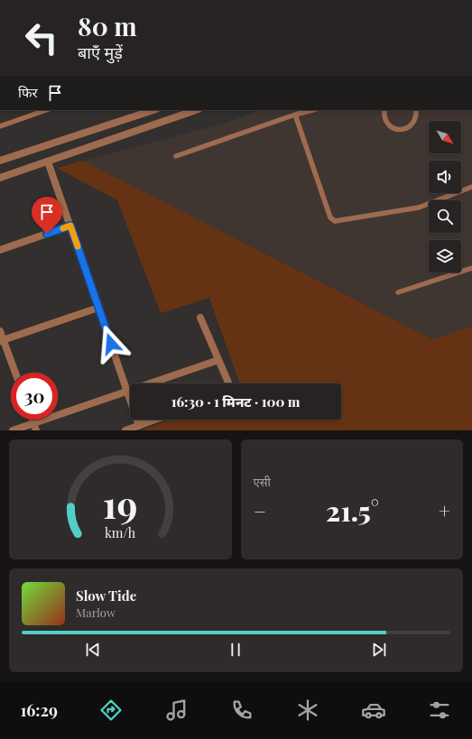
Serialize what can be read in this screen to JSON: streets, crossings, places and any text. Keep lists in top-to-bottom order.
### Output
{
  "north": "bottom right",
  "page": {
    "turn": ["80 m", "बाएँ मुड़ें"],
    "then": "फिर",
    "limit": "30",
    "trip": "16:30 · 1 मिनट · 100 m",
    "tile": "एसी",
    "heat": ["−", "21.5°", "+"],
    "song": ["Slow Tide", "Marlow"],
    "tabs": "16:29",
    "gauge": ["19", "km/h"]
  }
}
